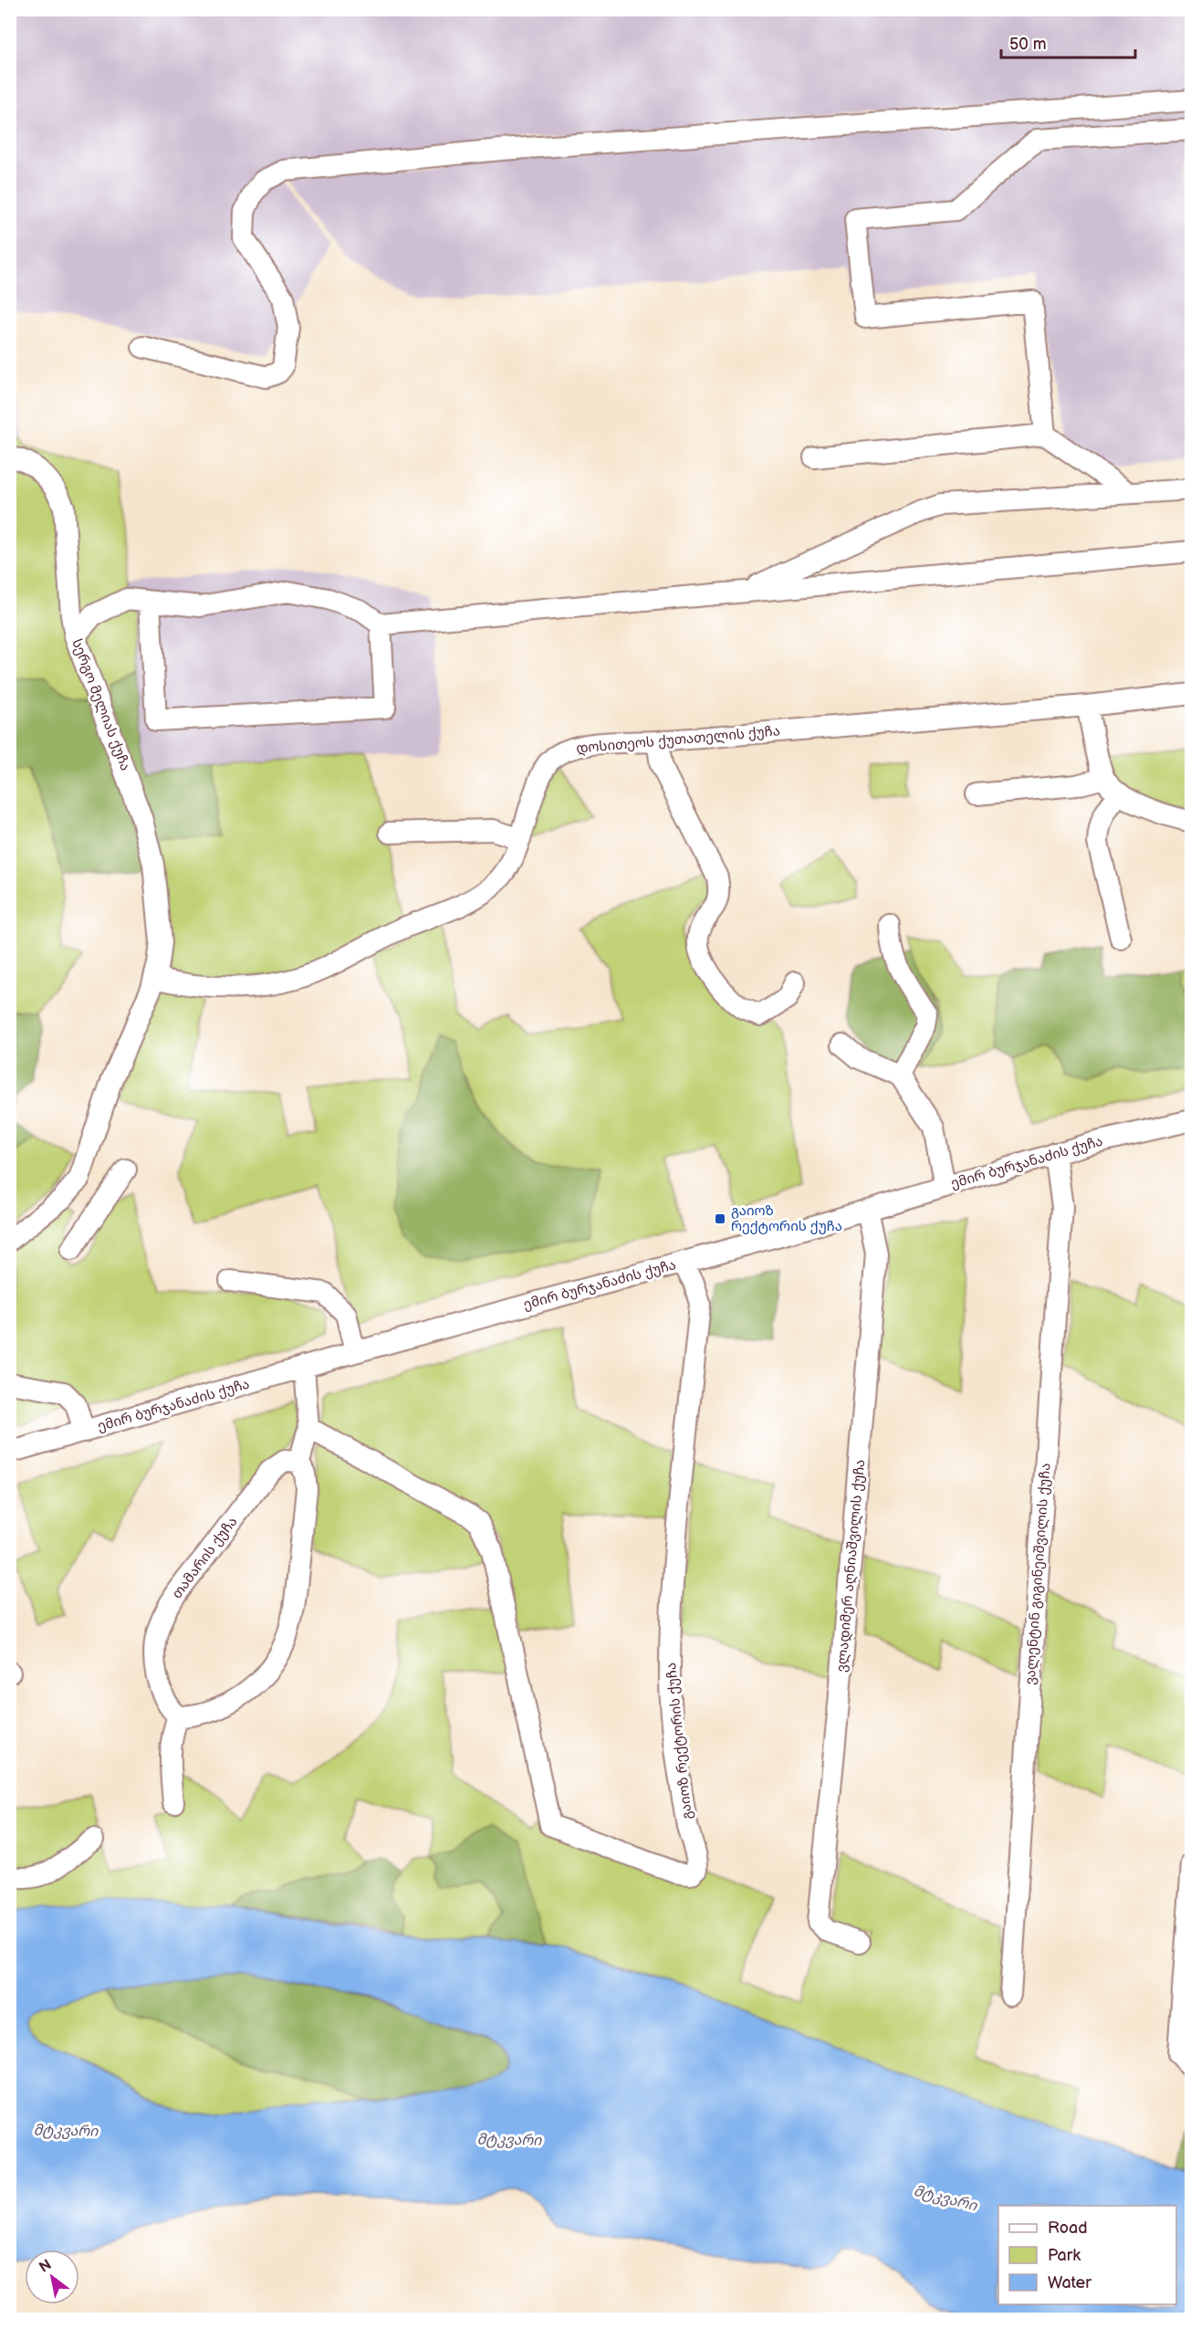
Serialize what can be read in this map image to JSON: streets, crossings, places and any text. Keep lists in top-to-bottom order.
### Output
{
  "streets": {
    "street": [
      "სერგო მელიას ქუჩა",
      "დოსითეოს ქუთათელის ქუჩა",
      "ემირ ბურჯანაძის ქუჩა",
      "თამარის ქუჩა",
      "ვლადიმერ აღნიაშვილის ქუჩა",
      "ვალენტინ გიგინეიშვილის ქუჩა",
      "გაიოზ რექტორის ქუჩა"
    ]
  },
  "crossings": [
    ["სერგო მელიას ქუჩა", "დოსითეოს ქუთათელის ქუჩა"],
    ["ემირ ბურჯანაძის ქუჩა", "ვლადიმერ აღნიაშვილის ქუჩა"],
    ["ემირ ბურჯანაძის ქუჩა", "ვალენტინ გიგინეიშვილის ქუჩა"],
    ["ემირ ბურჯანაძის ქუჩა", "გაიოზ რექტორის ქუჩა"]
  ],
  "water": ["მტკვარი"],
  "places": {
    "transit": ["გაიოზ რექტორის ქუჩა"]
  },
  "legend": ["Road", "Park", "Water"],
  "scale_bar": "50 m",
  "north": "top left"
}
